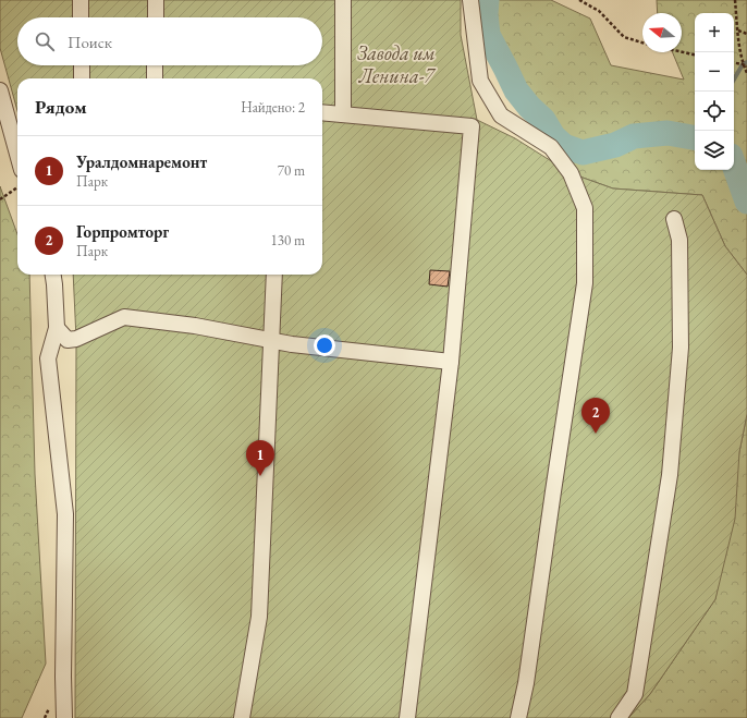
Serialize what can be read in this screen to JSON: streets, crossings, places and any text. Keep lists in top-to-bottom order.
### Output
{
  "parks": ["Завода им Ленина-7"],
  "north": "left",
  "page": {
    "map_buttons": ["+", "−"],
    "search": "Поиск",
    "heading": ["Рядом", "Найдено: 2"],
    "list": [
      {
        "mark": "1",
        "name": "Уралдомнаремонт",
        "note": "Парк",
        "value": "70 m"
      },
      {
        "mark": "2",
        "name": "Горпромторг",
        "note": "Парк",
        "value": "130 m"
      }
    ],
    "pins": ["2", "1"]
  }
}
